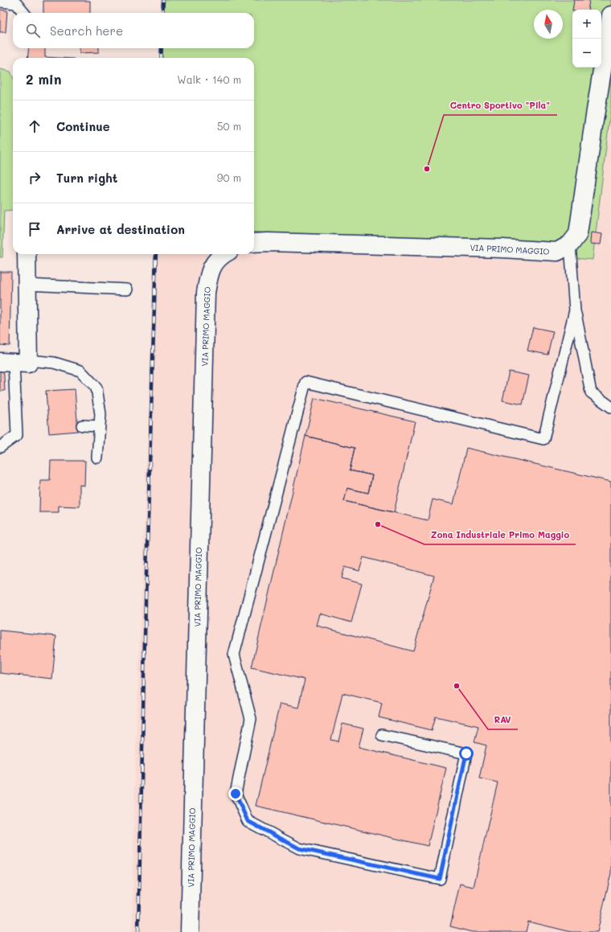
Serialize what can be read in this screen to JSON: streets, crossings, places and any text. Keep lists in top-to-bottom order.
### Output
{
  "streets": {
    "street": ["VIA PRIMO MAGGIO"]
  },
  "places": ["Centro Sportivo \"Pila\"", "Zona Industriale Primo Maggio", "RAV"],
  "north": "top",
  "page": {
    "map_buttons": ["+", "−"],
    "search": "Search here",
    "heading": ["2 min", "Walk · 140 m"],
    "list": [
      ["Continue", "50 m"],
      ["Turn right", "90 m"],
      "Arrive at destination"
    ]
  }
}
